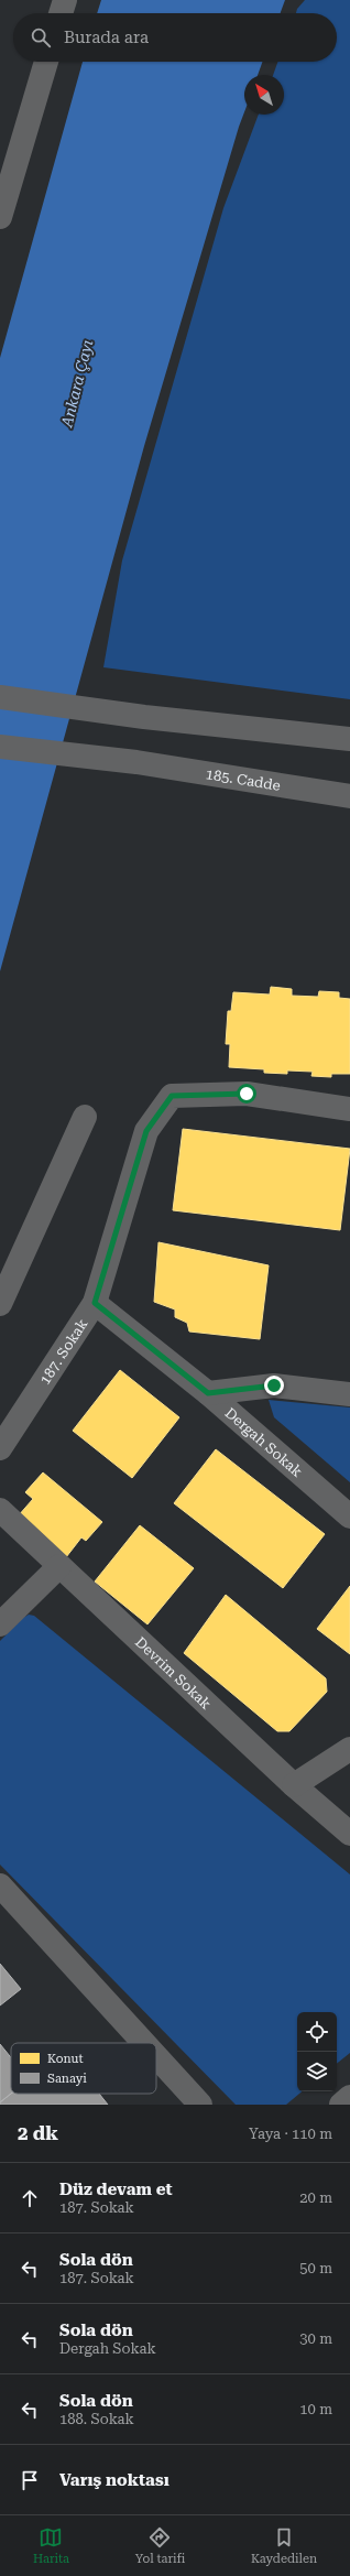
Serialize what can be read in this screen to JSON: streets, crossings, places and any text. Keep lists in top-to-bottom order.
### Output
{
  "streets": {
    "street": [
      "185. Cadde",
      "187. Sokak",
      "Dergah Sokak",
      "Devrim Sokak"
    ]
  },
  "crossings": [
    ["187. Sokak", "Dergah Sokak"]
  ],
  "water": ["Ankara Çayı"],
  "legend": ["Konut", "Sanayi"],
  "north": "top left",
  "page": {
    "search": "Burada ara",
    "heading": ["2 dk", "Yaya · 110 m"],
    "list": [
      ["Düz devam et", "187. Sokak", "20 m"],
      ["Sola dön", "187. Sokak", "50 m"],
      ["Sola dön", "Dergah Sokak", "30 m"],
      ["Sola dön", "188. Sokak", "10 m"],
      "Varış noktası"
    ],
    "nav": ["Harita", "Yol tarifi", "Kaydedilen"]
  }
}
